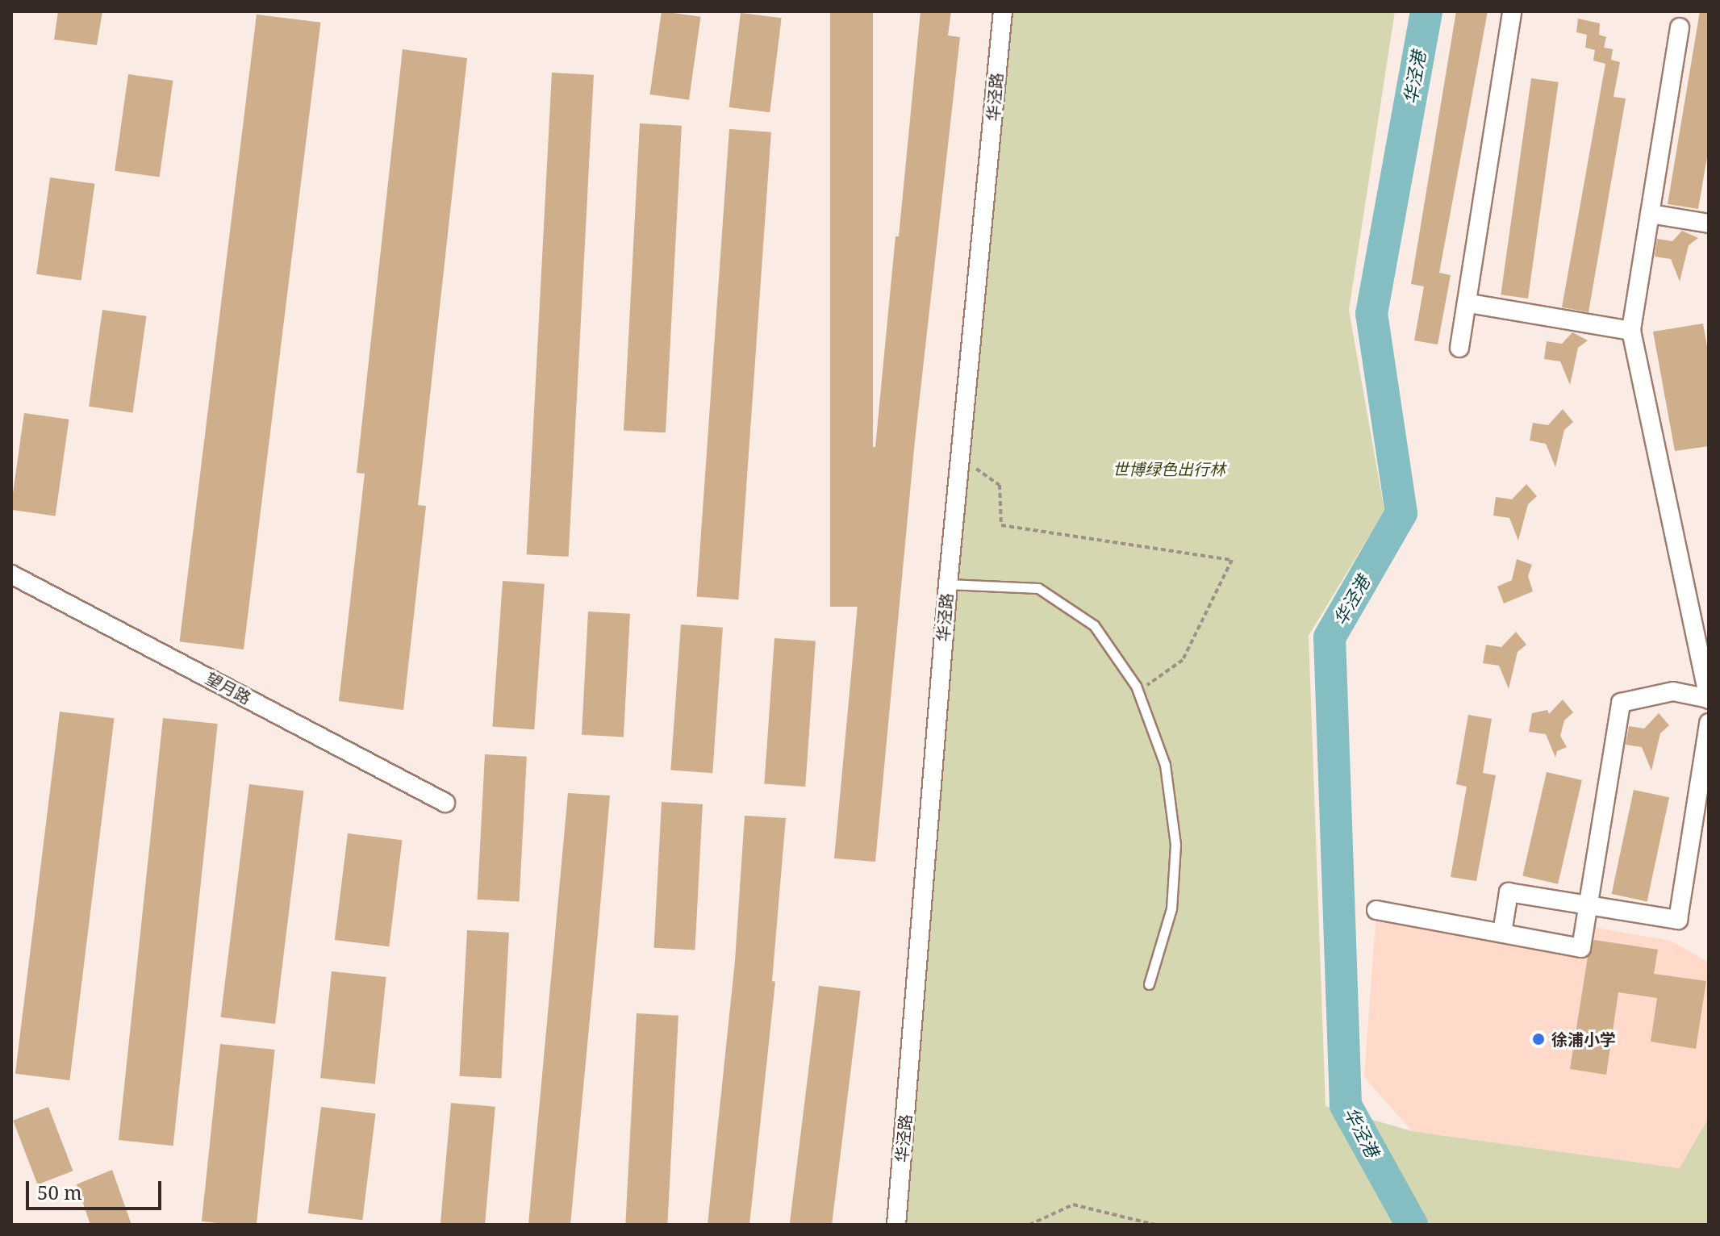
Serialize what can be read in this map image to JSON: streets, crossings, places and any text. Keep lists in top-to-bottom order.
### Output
{
  "streets": {
    "street": ["华泾路", "望月路"]
  },
  "water": ["华泾港"],
  "parks": ["世博绿色出行林"],
  "places": ["徐浦小学"],
  "scale_bar": "50 m"
}
